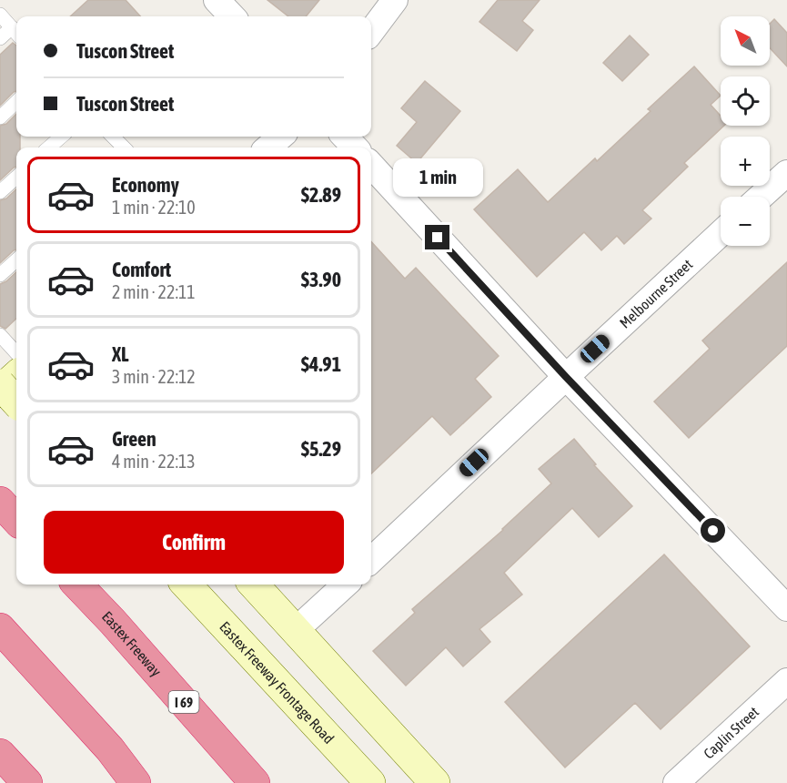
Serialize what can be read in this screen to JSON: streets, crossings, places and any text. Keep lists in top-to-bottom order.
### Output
{
  "streets": {
    "highway": ["Eastex Freeway", "I 69"],
    "main road": ["Eastex Freeway Frontage Road"],
    "street": ["Melbourne Street", "Caplin Street"]
  },
  "north": "top left",
  "page": {
    "map_buttons": ["+", "−"],
    "banner": ["Tuscon Street", "Tuscon Street"],
    "list": [
      {
        "name": "Economy",
        "note": "1 min · 22:10",
        "value": "$2.89"
      },
      {
        "name": "Comfort",
        "note": "2 min · 22:11",
        "value": "$3.90"
      },
      {
        "name": "XL",
        "note": "3 min · 22:12",
        "value": "$4.91"
      },
      {
        "name": "Green",
        "note": "4 min · 22:13",
        "value": "$5.29"
      }
    ],
    "bubble": "1 min",
    "buttons": "Confirm"
  }
}
